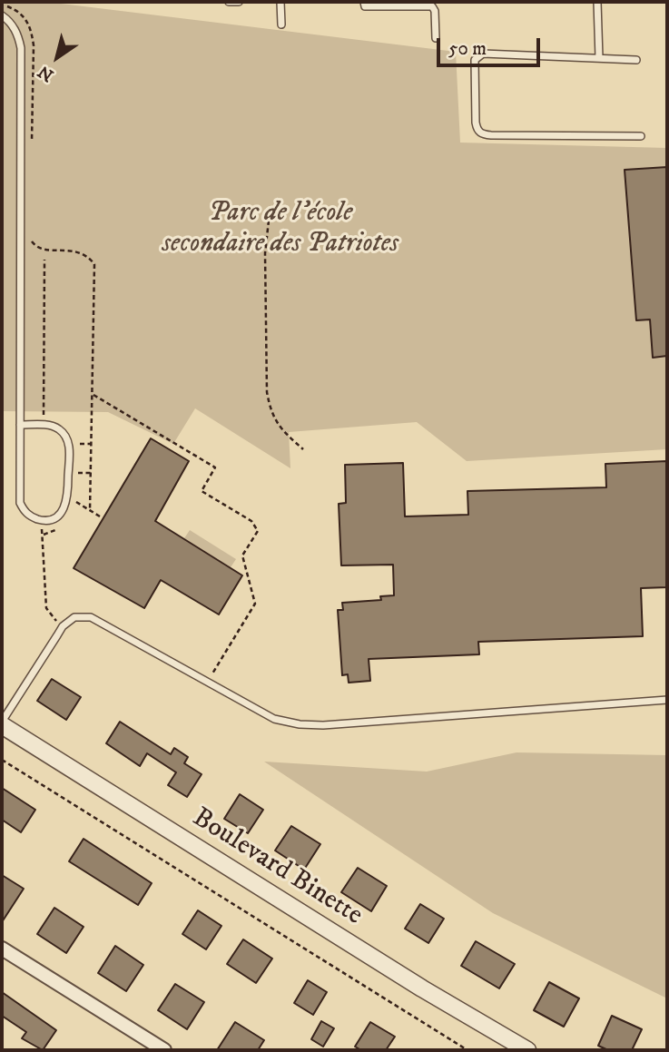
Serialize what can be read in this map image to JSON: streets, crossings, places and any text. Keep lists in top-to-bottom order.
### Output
{
  "streets": {
    "street": ["Boulevard Binette"]
  },
  "parks": ["Parc de l'école secondaire des Patriotes"],
  "scale_bar": "50 m",
  "north": "bottom left"
}
